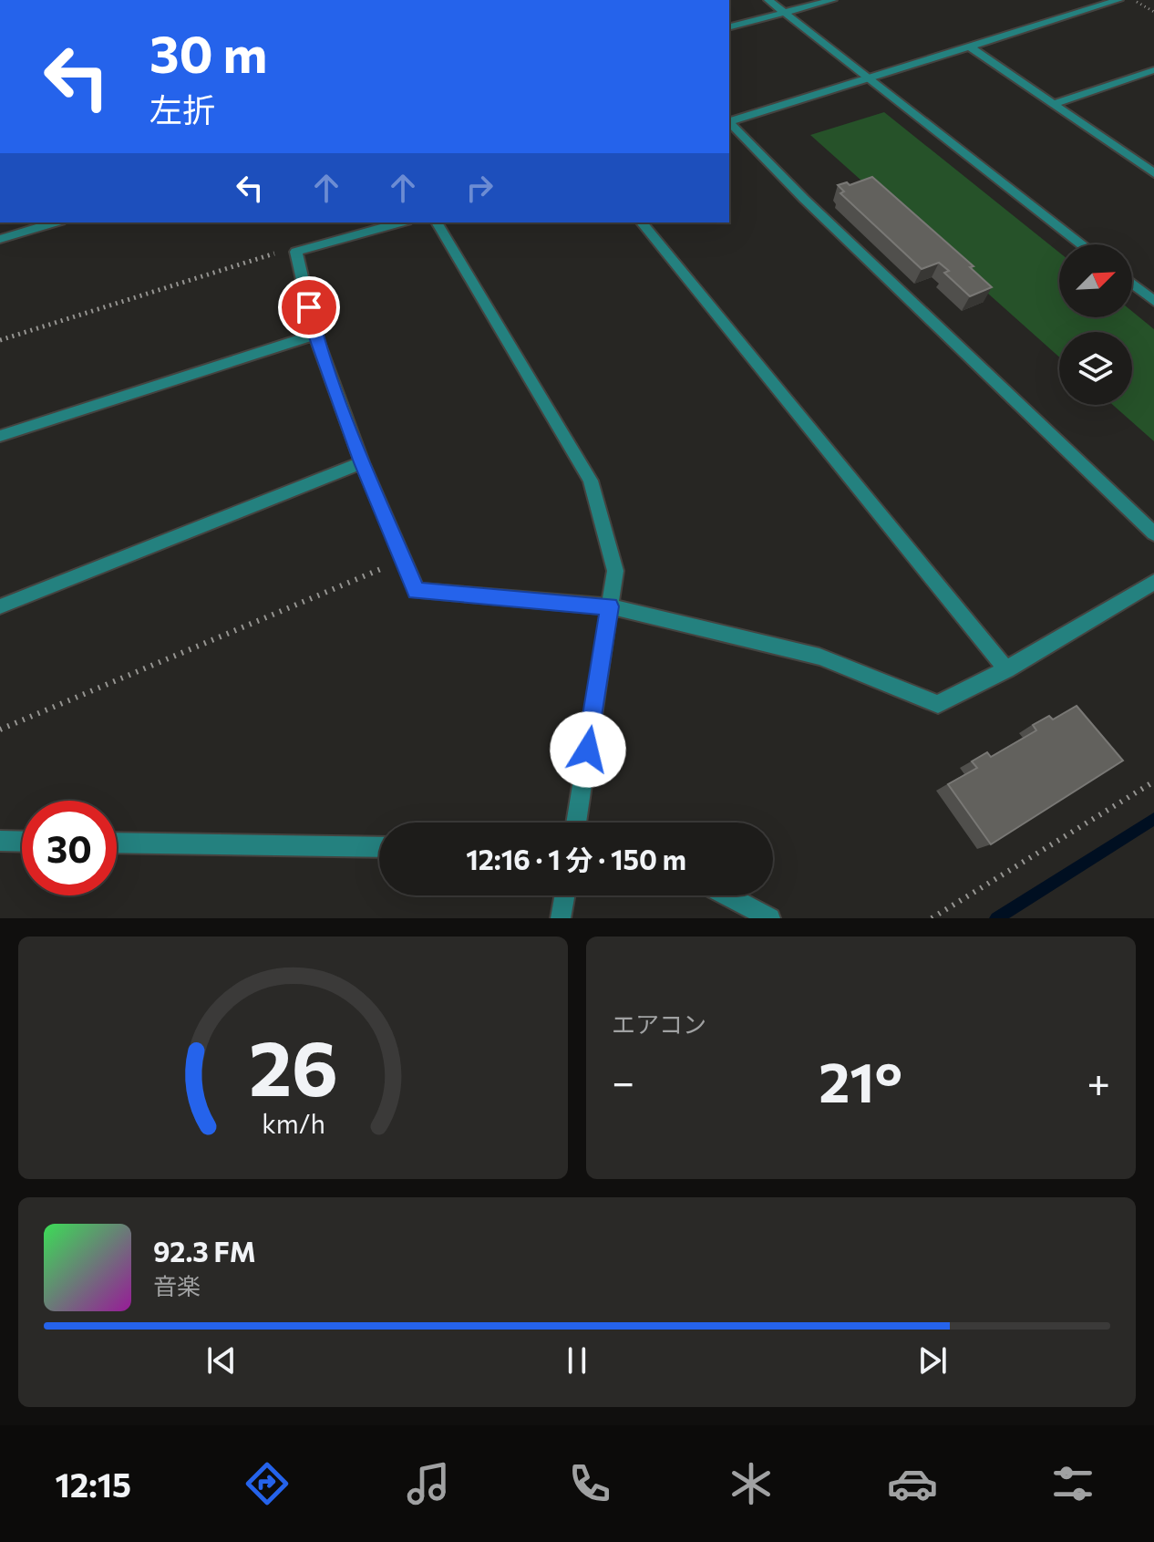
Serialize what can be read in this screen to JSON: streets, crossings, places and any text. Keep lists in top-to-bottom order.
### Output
{
  "north": "top right",
  "page": {
    "turn": ["30 m", "左折"],
    "limit": "30",
    "trip": "12:16 · 1 分 · 150 m",
    "tile": "エアコン",
    "heat": ["−", "21°", "+"],
    "song": ["92.3 FM", "音楽"],
    "tabs": "12:15",
    "gauge": ["26", "km/h"]
  }
}
